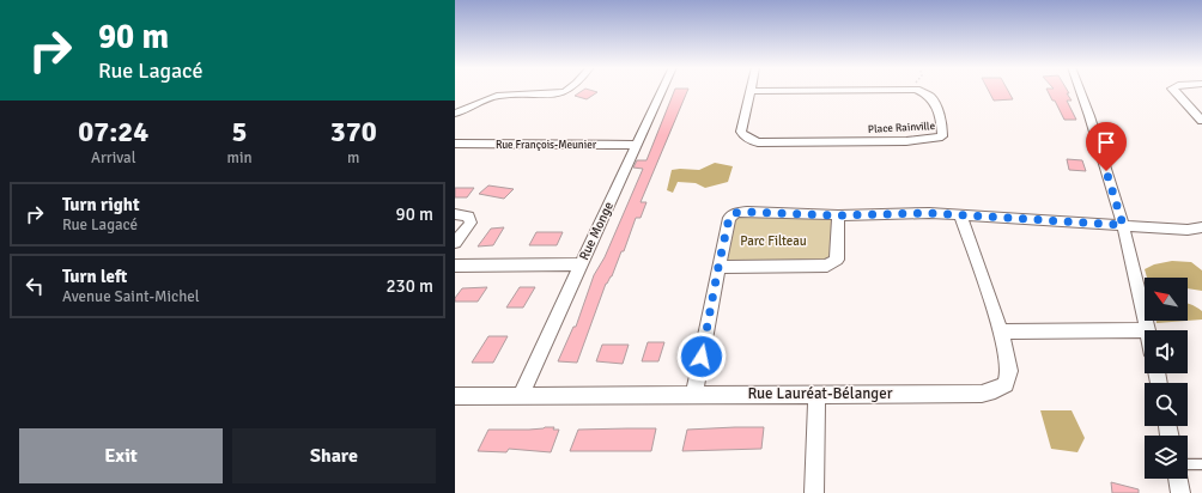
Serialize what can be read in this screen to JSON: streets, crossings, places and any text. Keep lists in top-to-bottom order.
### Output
{
  "streets": {
    "street": [
      "Place Rainville",
      "Rue François-Meunier",
      "Rue Monge",
      "Rue Lauréat-Bélanger"
    ]
  },
  "crossings": [
    ["Rue François-Meunier", "Rue Monge"],
    ["Rue Monge", "Rue Lauréat-Bélanger"]
  ],
  "parks": ["Parc Filteau"],
  "north": "top left",
  "page": {
    "turn": ["90 m", "Rue Lagacé"],
    "eta": [
      "07:24",
      "Arrival",
      "5",
      "min",
      "370",
      "m"
    ],
    "list": [
      {
        "name": "Turn right",
        "note": "Rue Lagacé",
        "value": "90 m"
      },
      {
        "name": "Turn left",
        "note": "Avenue Saint-Michel",
        "value": "230 m"
      }
    ],
    "buttons": ["Exit", "Share"]
  }
}
